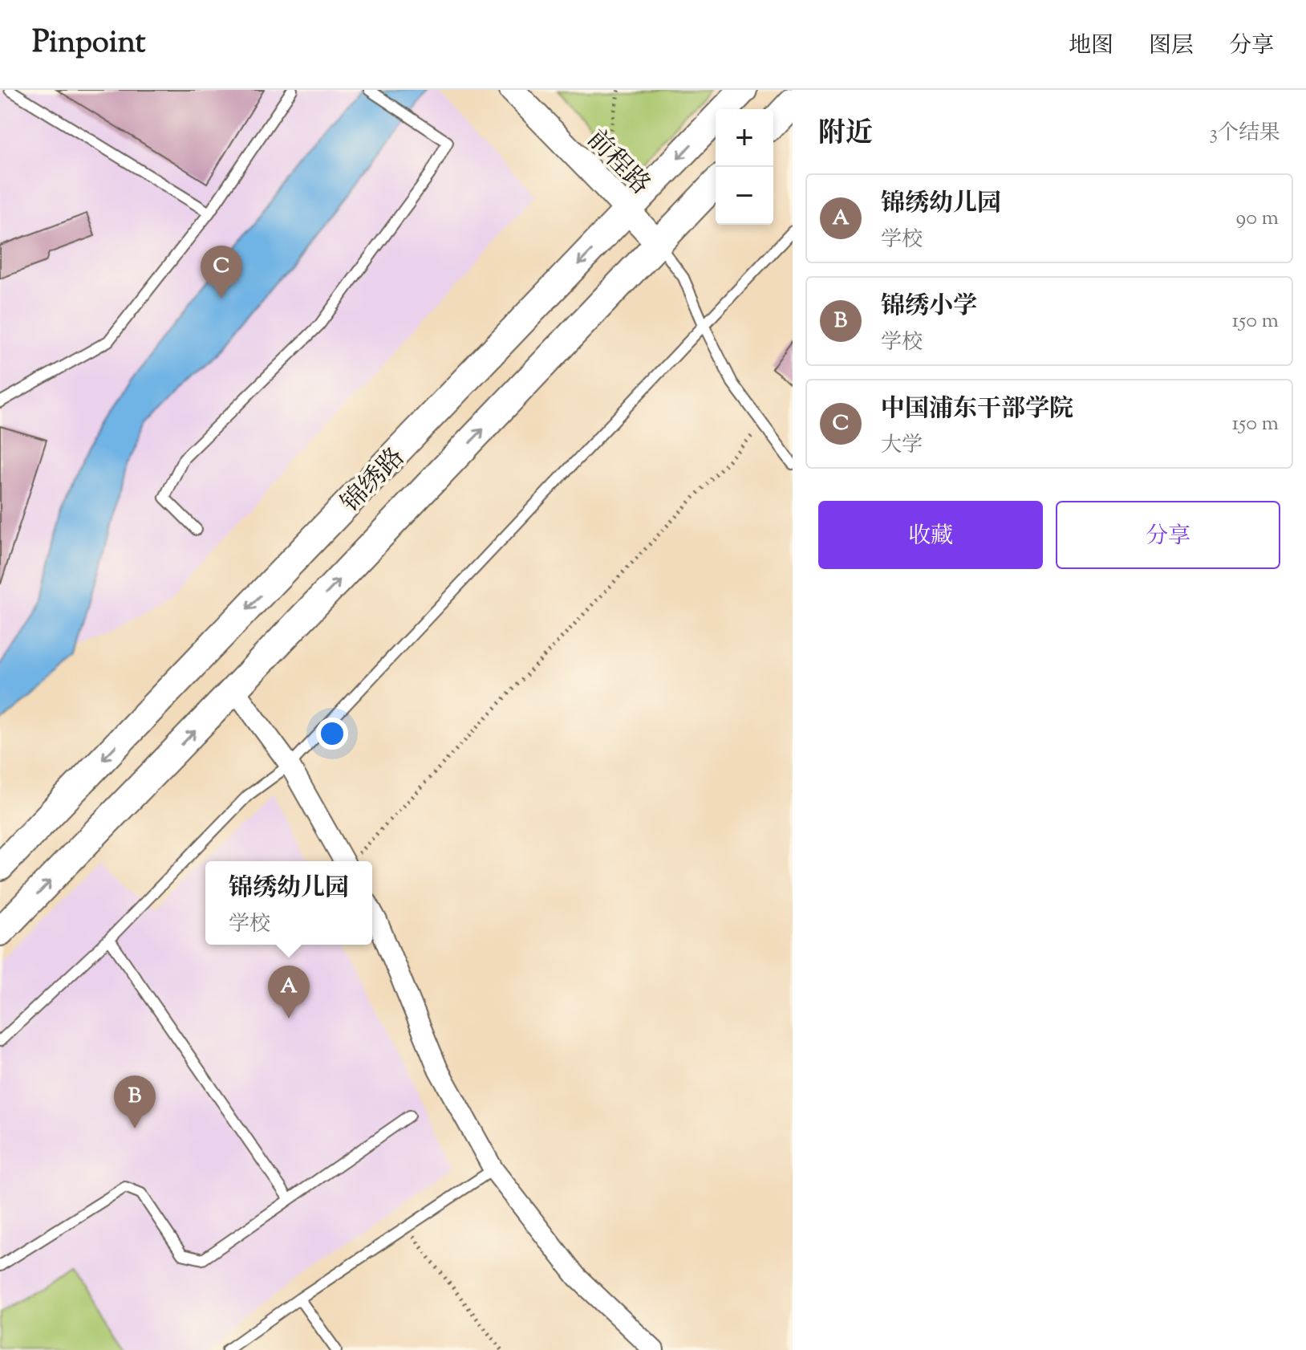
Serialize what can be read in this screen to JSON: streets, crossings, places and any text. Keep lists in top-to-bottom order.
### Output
{
  "streets": {
    "main road": ["锦绣路"],
    "street": ["前程路"]
  },
  "crossings": [
    ["前程路", "锦绣路"]
  ],
  "page": {
    "header": "Pinpoint",
    "nav": ["地图", "图层", "分享"],
    "heading": ["附近", "3个结果"],
    "map_buttons": ["+", "−"],
    "list": [
      {
        "mark": "A",
        "name": "锦绣幼儿园",
        "note": "学校",
        "value": "90 m"
      },
      {
        "mark": "B",
        "name": "锦绣小学",
        "note": "学校",
        "value": "150 m"
      },
      {
        "mark": "C",
        "name": "中国浦东干部学院",
        "note": "大学",
        "value": "150 m"
      }
    ],
    "pins": ["C", "A", "B"],
    "buttons": ["收藏", "分享"],
    "popup": ["锦绣幼儿园", "学校"]
  }
}
